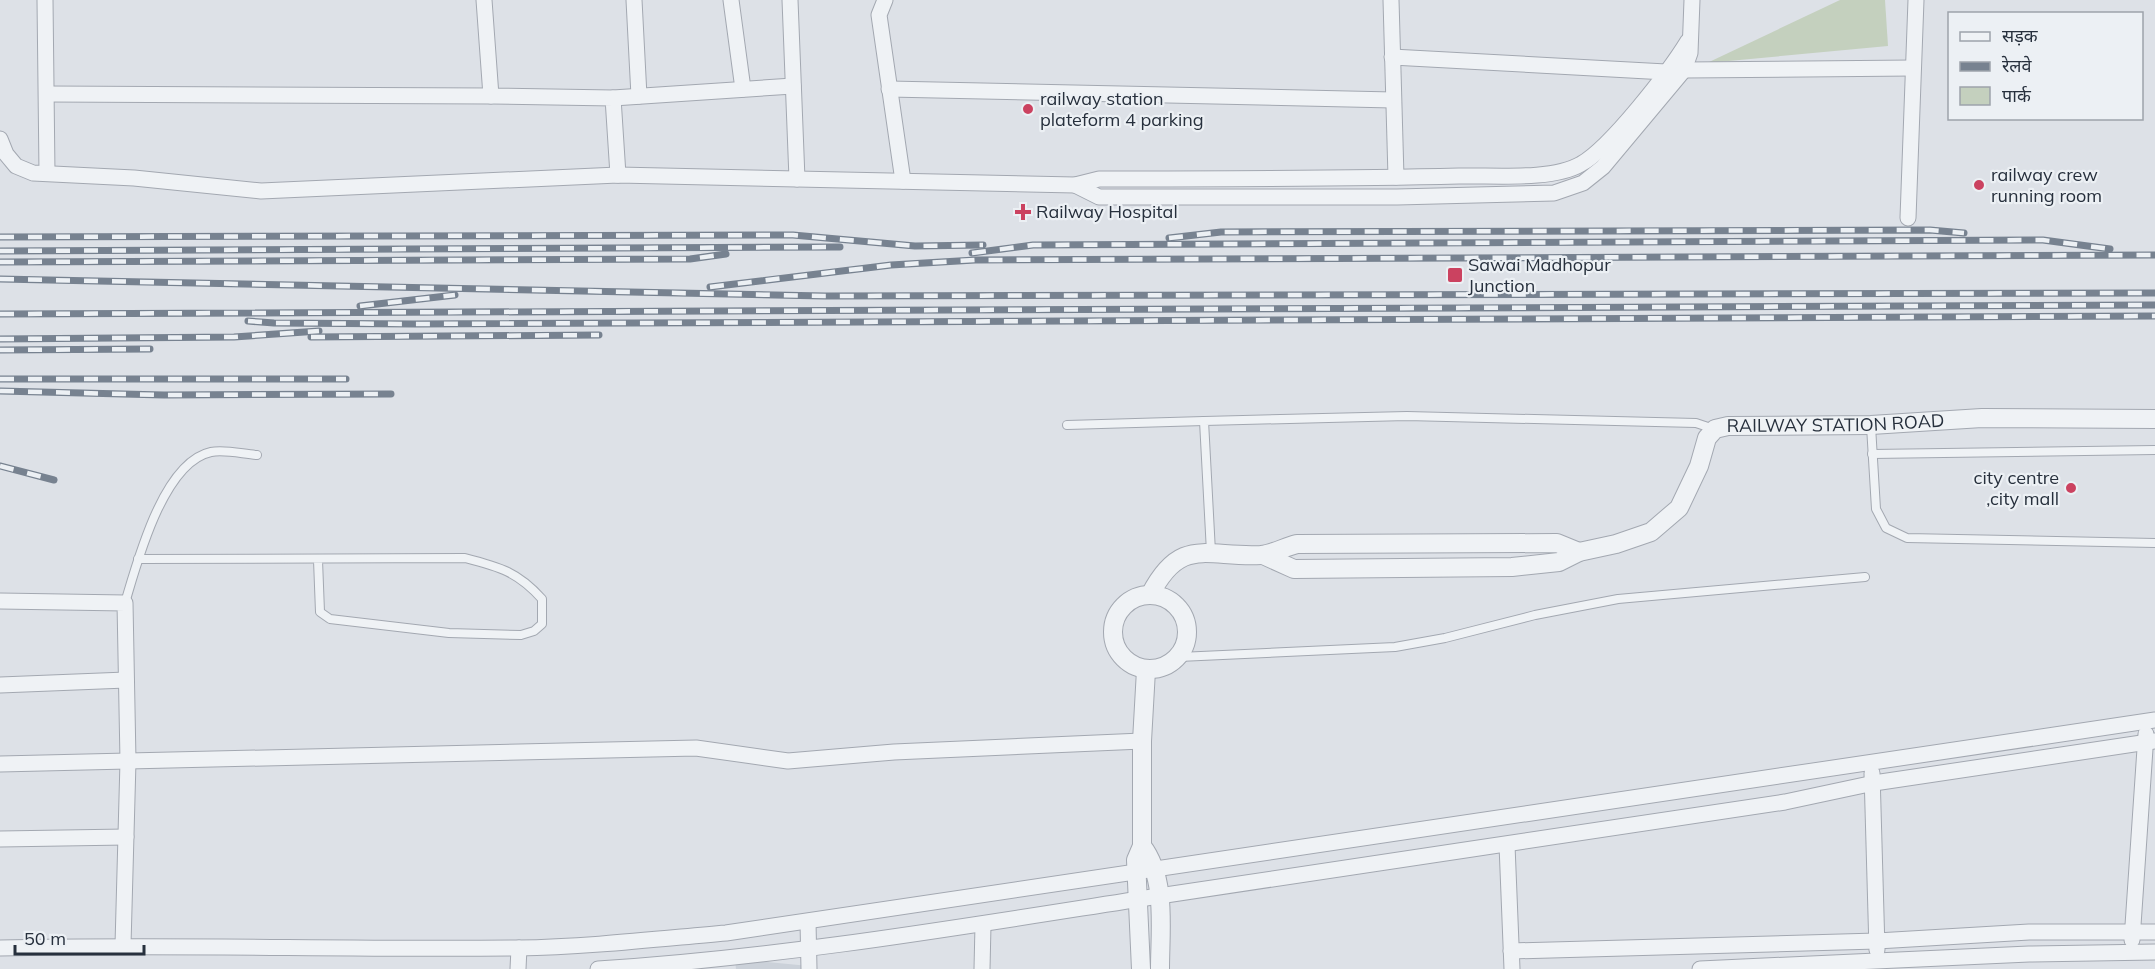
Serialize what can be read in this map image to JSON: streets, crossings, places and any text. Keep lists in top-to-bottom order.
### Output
{
  "streets": {
    "street": ["RAILWAY STATION ROAD"]
  },
  "places": {
    "other": ["railway station plateform 4 parking", "railway crew running room", "city centre ,city mall"],
    "health": ["Railway Hospital"],
    "transit": ["Sawai Madhopur Junction"]
  },
  "legend": ["सड़क", "रेलवे", "पार्क"],
  "scale_bar": "50 m"
}
